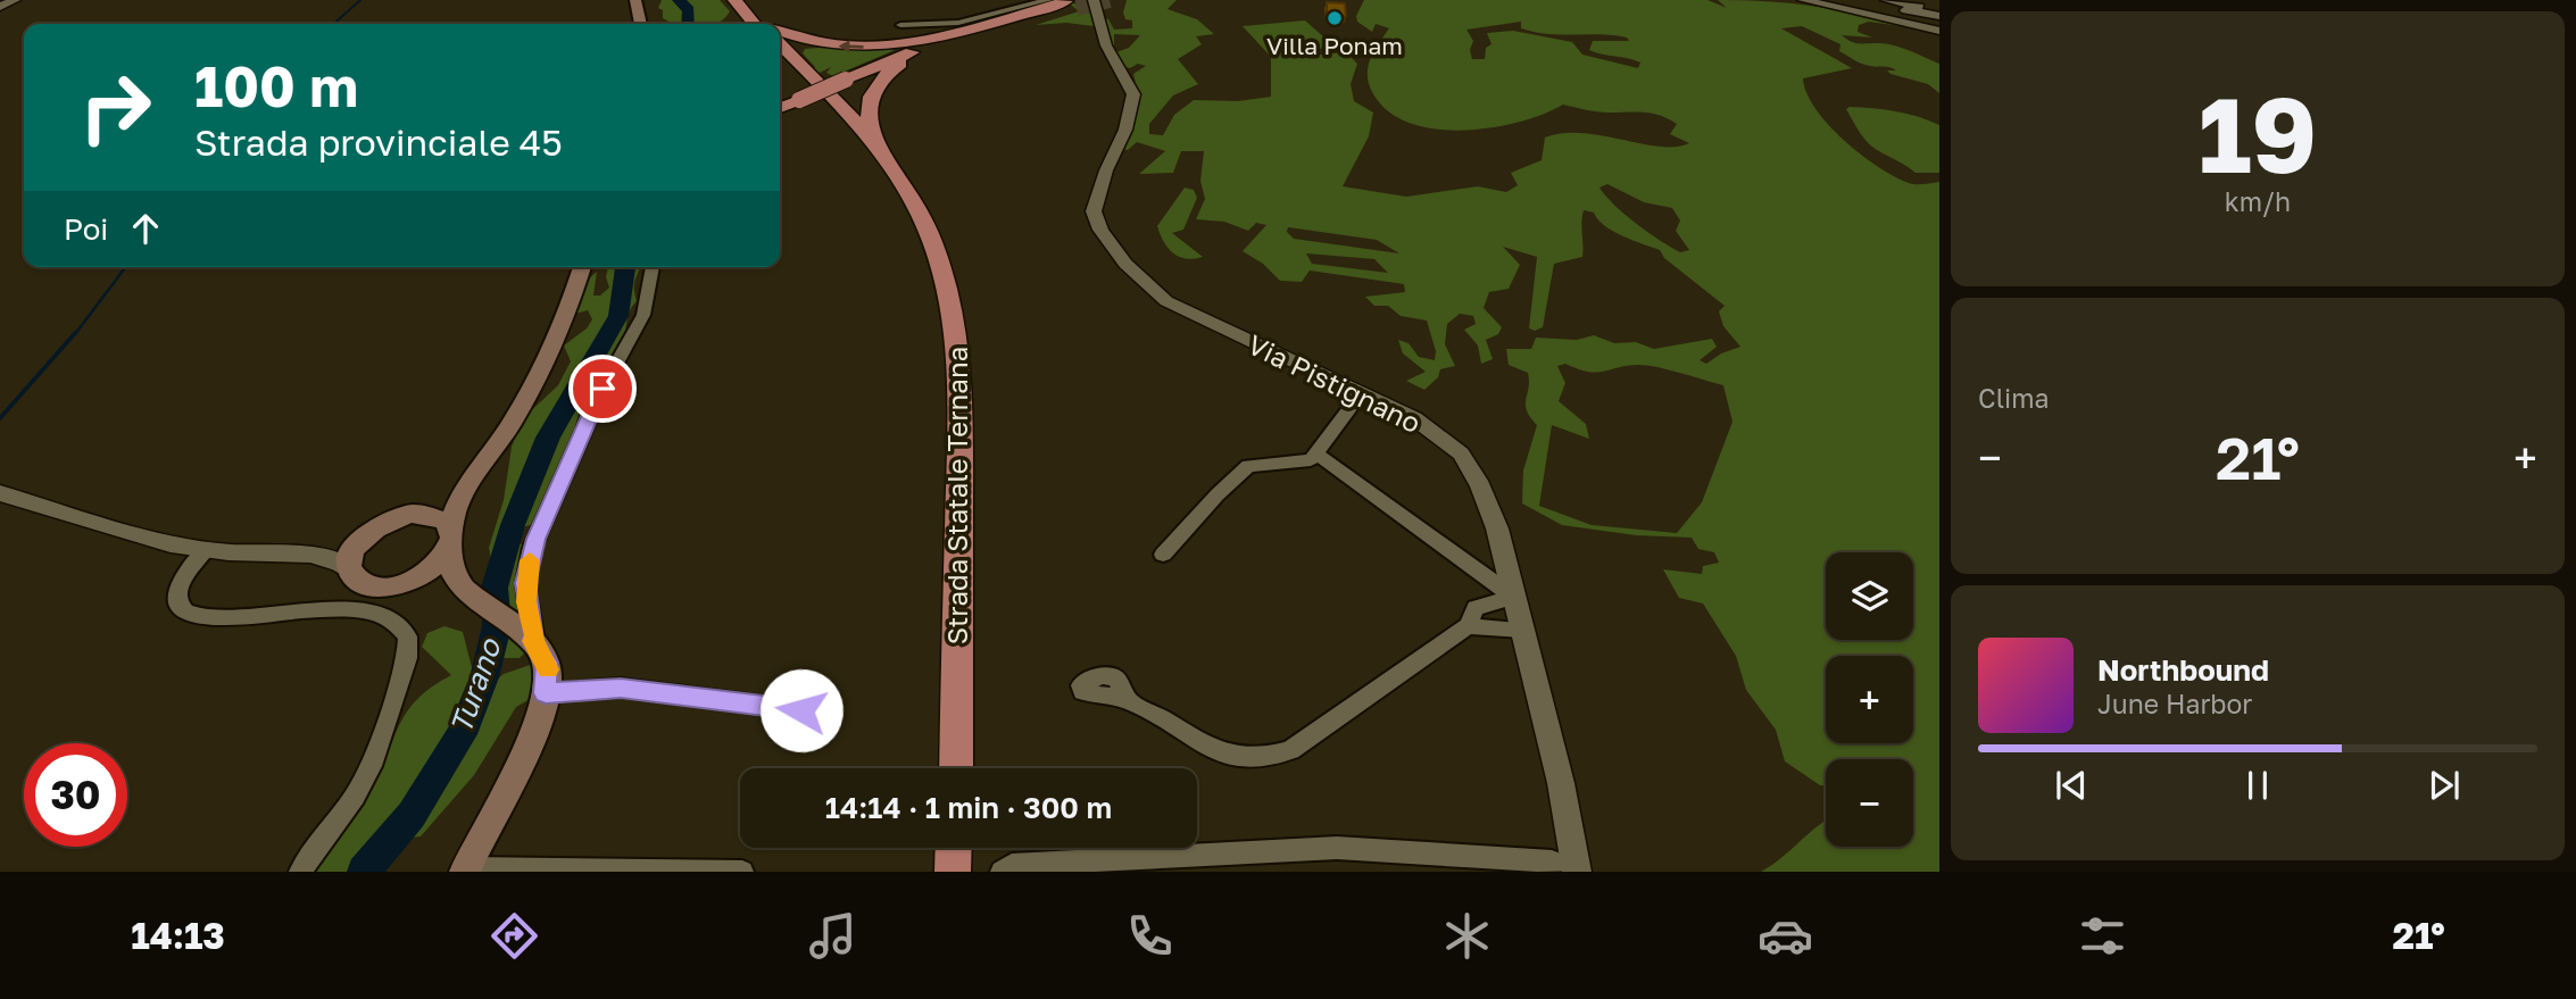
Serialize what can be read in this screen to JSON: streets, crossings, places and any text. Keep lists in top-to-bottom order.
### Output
{
  "streets": {
    "highway": ["Strada Statale Ternana"],
    "street": ["Via Pistignano"]
  },
  "water": ["Turano"],
  "places": ["Villa Ponam"],
  "page": {
    "tile": [
      ["19", "km/h"],
      "Clima"
    ],
    "turn": ["100 m", "Strada provinciale 45"],
    "then": "Poi",
    "heat": ["−", "21°", "+"],
    "map_buttons": ["+", "−"],
    "song": ["Northbound", "June Harbor"],
    "limit": "30",
    "trip": "14:14 · 1 min · 300 m",
    "tabs": ["14:13", "21°"]
  }
}
